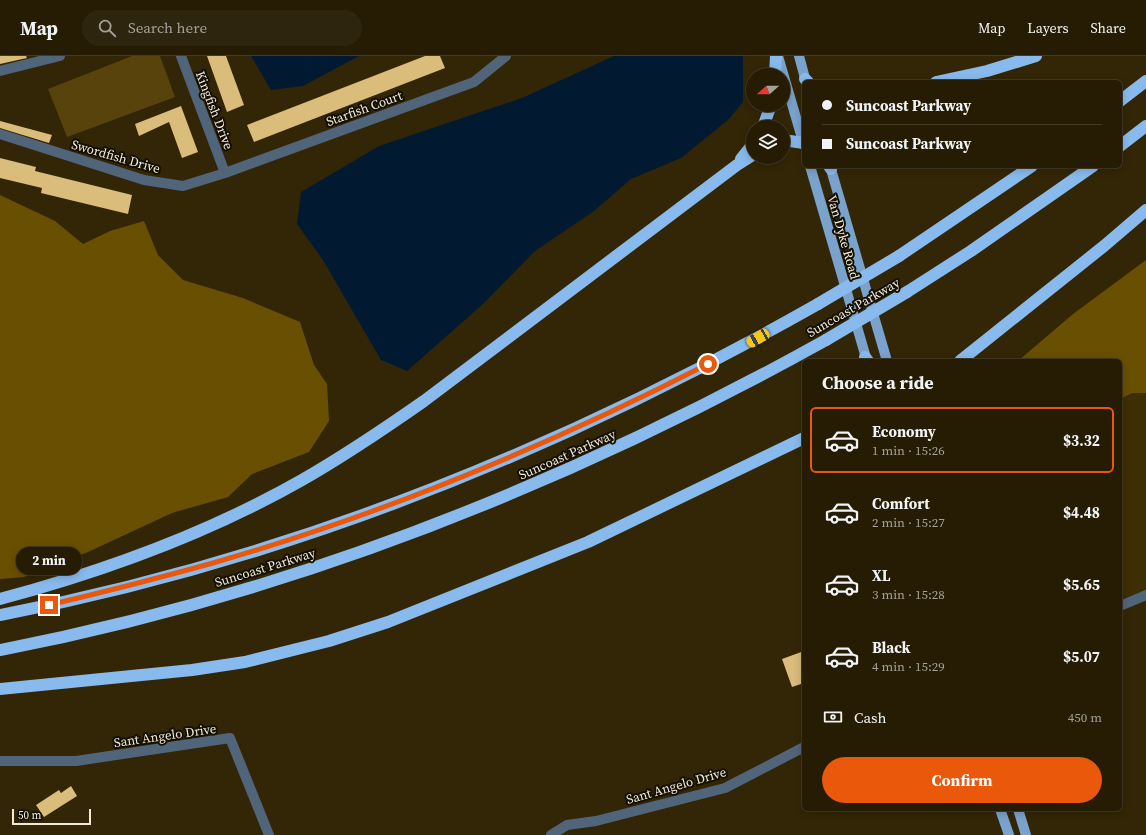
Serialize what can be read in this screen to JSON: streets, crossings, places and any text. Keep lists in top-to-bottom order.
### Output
{
  "streets": {
    "highway": ["Suncoast Parkway"],
    "main road": ["Van Dyke Road"],
    "street": [
      "Starfish Court",
      "Kingfish Drive",
      "Swordfish Drive",
      "Sant Angelo Drive"
    ]
  },
  "crossings": [
    ["Starfish Court", "Kingfish Drive"],
    ["Starfish Court", "Swordfish Drive"],
    ["Kingfish Drive", "Swordfish Drive"]
  ],
  "scale_bar": "50 m",
  "north": "left",
  "page": {
    "header": "Map",
    "search": "Search here",
    "nav": ["Map", "Layers", "Share"],
    "banner": ["Suncoast Parkway", "Suncoast Parkway"],
    "heading": "Choose a ride",
    "list": [
      {
        "name": "Economy",
        "note": "1 min · 15:26",
        "value": "$3.32"
      },
      {
        "name": "Comfort",
        "note": "2 min · 15:27",
        "value": "$4.48"
      },
      {
        "name": "XL",
        "note": "3 min · 15:28",
        "value": "$5.65"
      },
      {
        "name": "Black",
        "note": "4 min · 15:29",
        "value": "$5.07"
      }
    ],
    "bubble": "2 min",
    "pay": ["Cash", "450 m"],
    "buttons": "Confirm",
    "scale": "50 m"
  }
}
